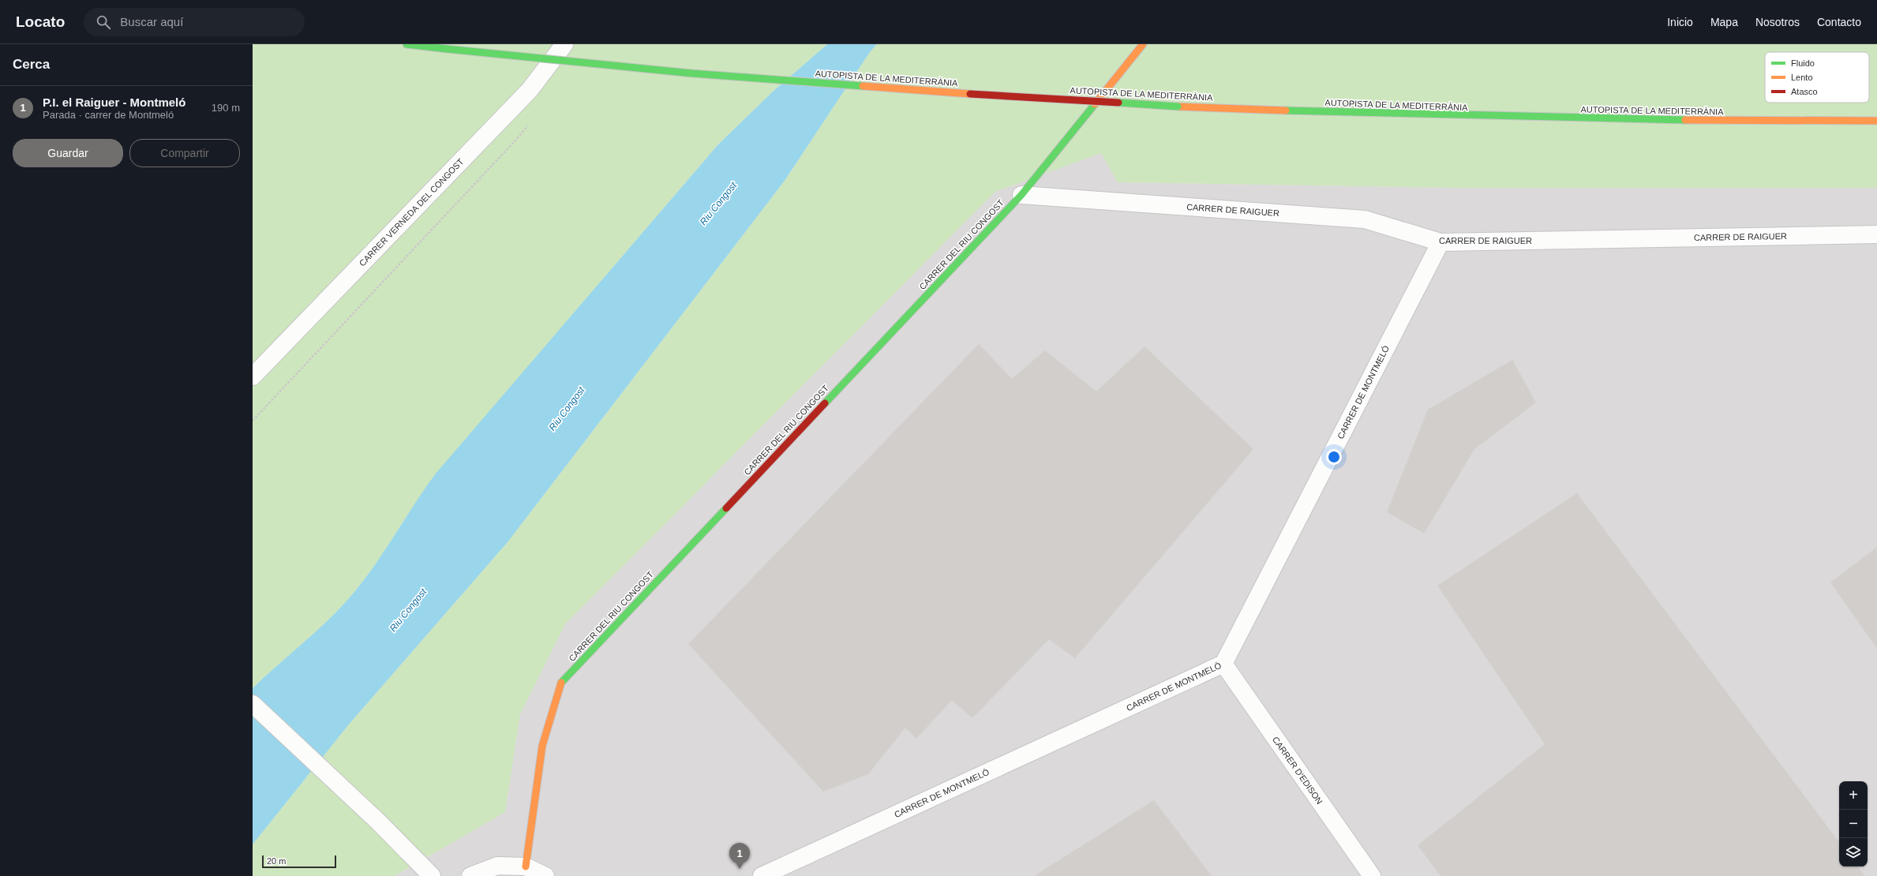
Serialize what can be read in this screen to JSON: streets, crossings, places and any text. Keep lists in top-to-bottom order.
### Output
{
  "streets": {
    "main road": ["AUTOPISTA DE LA MEDITERRÀNIA", "CARRER DEL RIU CONGOST"],
    "street": [
      "CARRER DE RAIGUER",
      "CARRER VERNEDA DEL CONGOST",
      "CARRER DE MONTMELÓ",
      "CARRER D'EDISON"
    ]
  },
  "crossings": [
    ["CARRER DE RAIGUER", "CARRER DEL RIU CONGOST"],
    ["CARRER DE RAIGUER", "CARRER DE MONTMELÓ"],
    ["CARRER DE MONTMELÓ", "CARRER D'EDISON"]
  ],
  "water": ["Riu Congost"],
  "legend": ["Fluido", "Lento", "Atasco"],
  "scale_bar": "20 m",
  "page": {
    "header": "Locato",
    "search": "Buscar aquí",
    "nav": [
      "Inicio",
      "Mapa",
      "Nosotros",
      "Contacto"
    ],
    "heading": "Cerca",
    "list": [
      {
        "mark": "1",
        "name": "P.I. el Raiguer - Montmeló",
        "note": "Parada · carrer de Montmeló",
        "value": "190 m"
      }
    ],
    "buttons": ["Guardar", "Compartir"],
    "map_buttons": ["+", "−"],
    "pins": "1",
    "scale": "20 m"
  }
}
